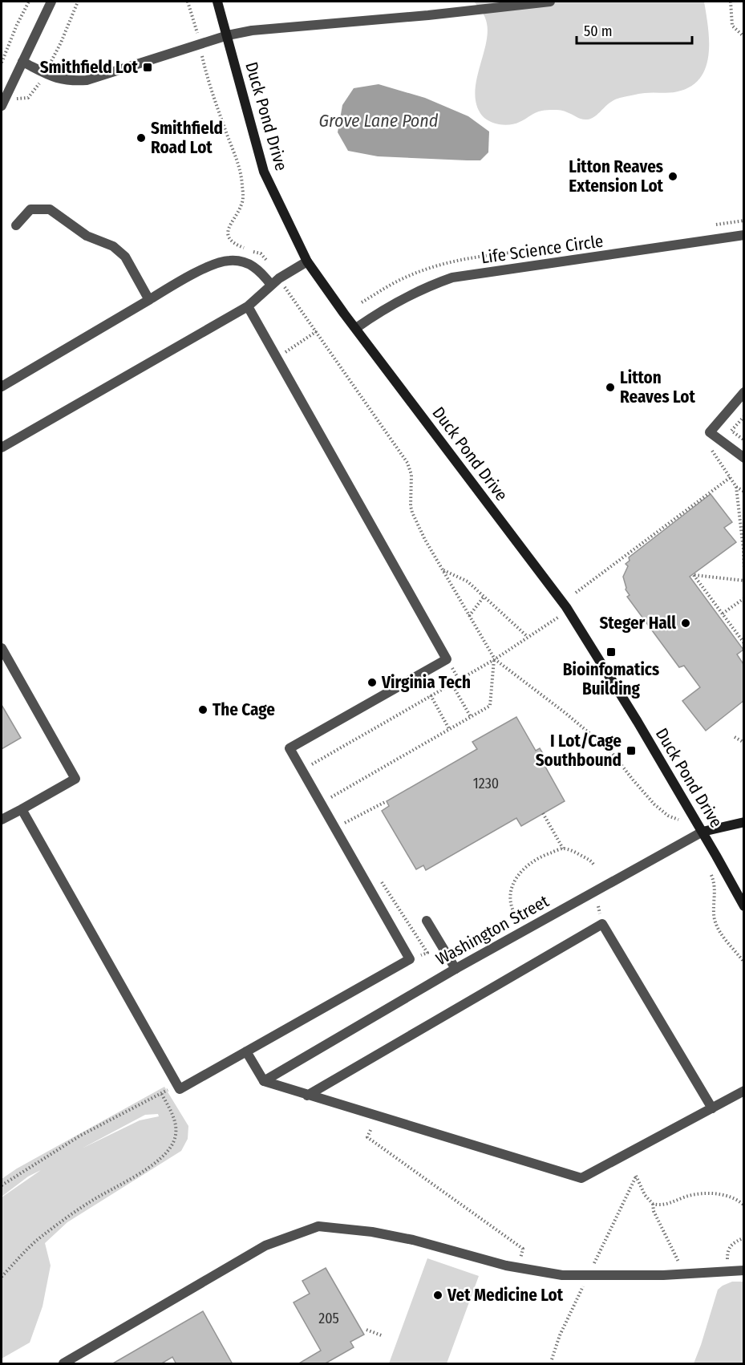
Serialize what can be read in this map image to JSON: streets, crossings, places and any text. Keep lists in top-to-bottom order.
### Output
{
  "streets": {
    "street": ["Duck Pond Drive", "Life Science Circle", "Washington Street"]
  },
  "crossings": [
    ["Duck Pond Drive", "Life Science Circle"],
    ["Duck Pond Drive", "Washington Street"]
  ],
  "water": ["Grove Lane Pond"],
  "places": {
    "transit": ["Smithfield Lot", "Bioinfomatics Building", "I Lot/Cage Southbound"],
    "other": [
      "Smithfield Road Lot",
      "Litton Reaves Extension Lot",
      "Litton Reaves Lot",
      "Steger Hall",
      "Virginia Tech",
      "The Cage",
      "Vet Medicine Lot"
    ]
  },
  "house_numbers": ["1230", "205"],
  "scale_bar": "50 m"
}
